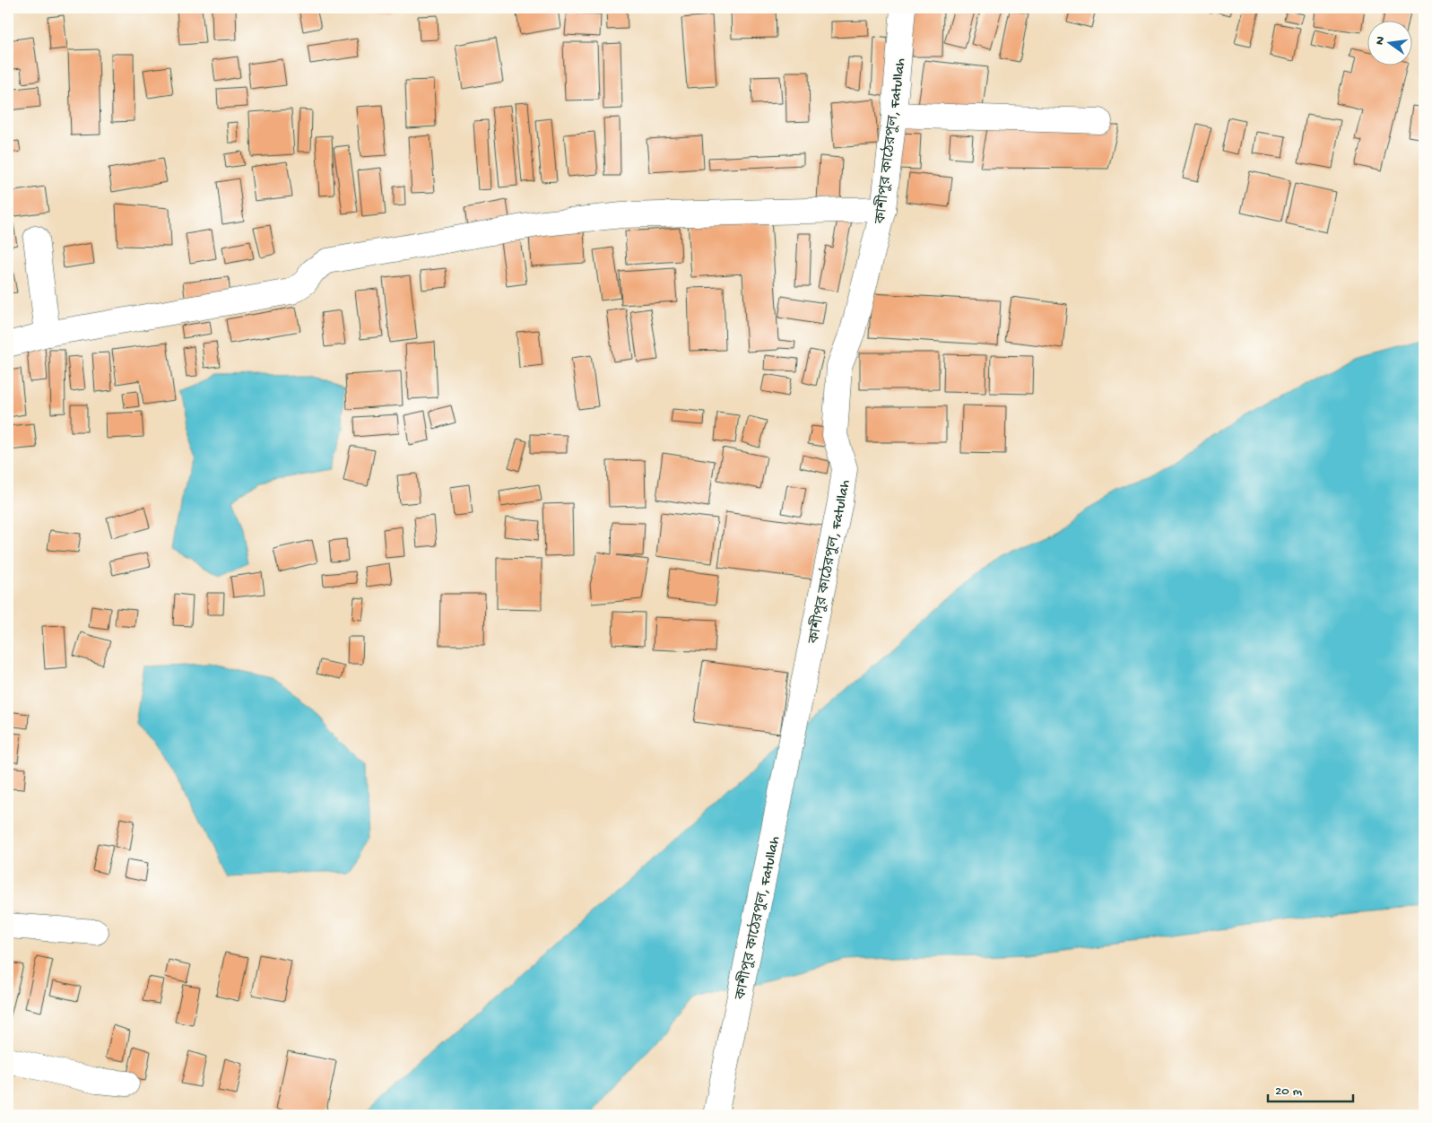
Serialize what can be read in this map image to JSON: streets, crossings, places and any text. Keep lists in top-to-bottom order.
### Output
{
  "streets": {
    "street": ["কাশীপুর কাঠেরপুল, Fatullah"]
  },
  "scale_bar": "20 m",
  "north": "left"
}
